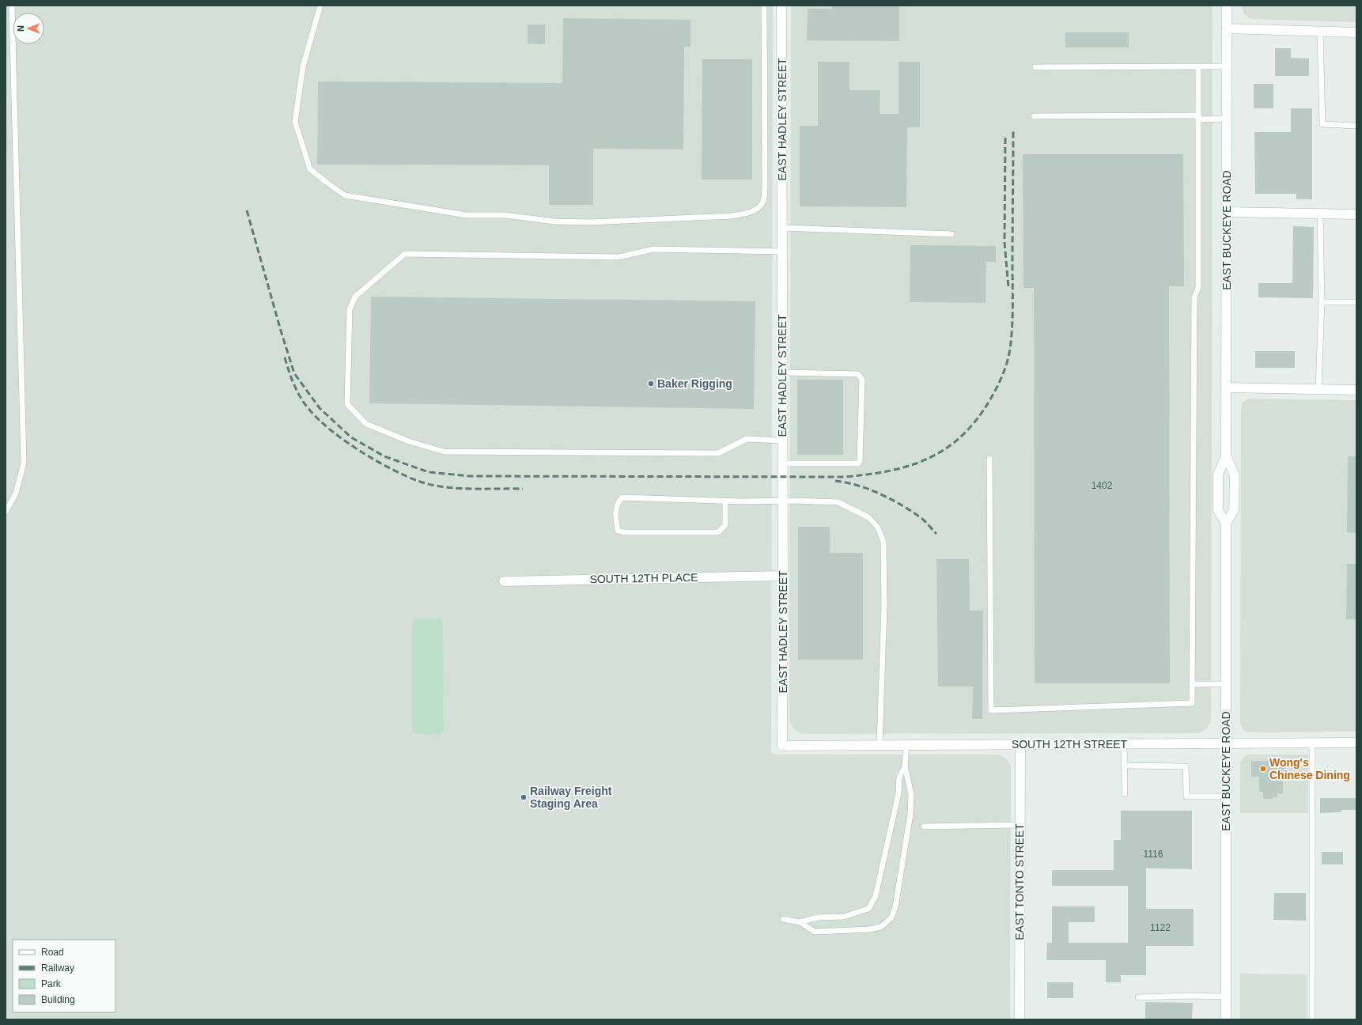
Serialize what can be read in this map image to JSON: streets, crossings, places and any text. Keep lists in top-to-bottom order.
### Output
{
  "streets": {
    "street": [
      "EAST HADLEY STREET",
      "EAST BUCKEYE ROAD",
      "SOUTH 12TH PLACE",
      "SOUTH 12TH STREET",
      "EAST TONTO STREET"
    ]
  },
  "crossings": [
    ["EAST HADLEY STREET", "SOUTH 12TH PLACE"],
    ["EAST HADLEY STREET", "SOUTH 12TH STREET"],
    ["EAST BUCKEYE ROAD", "SOUTH 12TH STREET"],
    ["SOUTH 12TH STREET", "EAST TONTO STREET"]
  ],
  "places": ["Baker Rigging", "Wong's Chinese Dining", "Railway Freight Staging Area"],
  "house_numbers": ["1402", "1116", "1122"],
  "legend": [
    "Road",
    "Railway",
    "Park",
    "Building"
  ],
  "north": "left"
}
